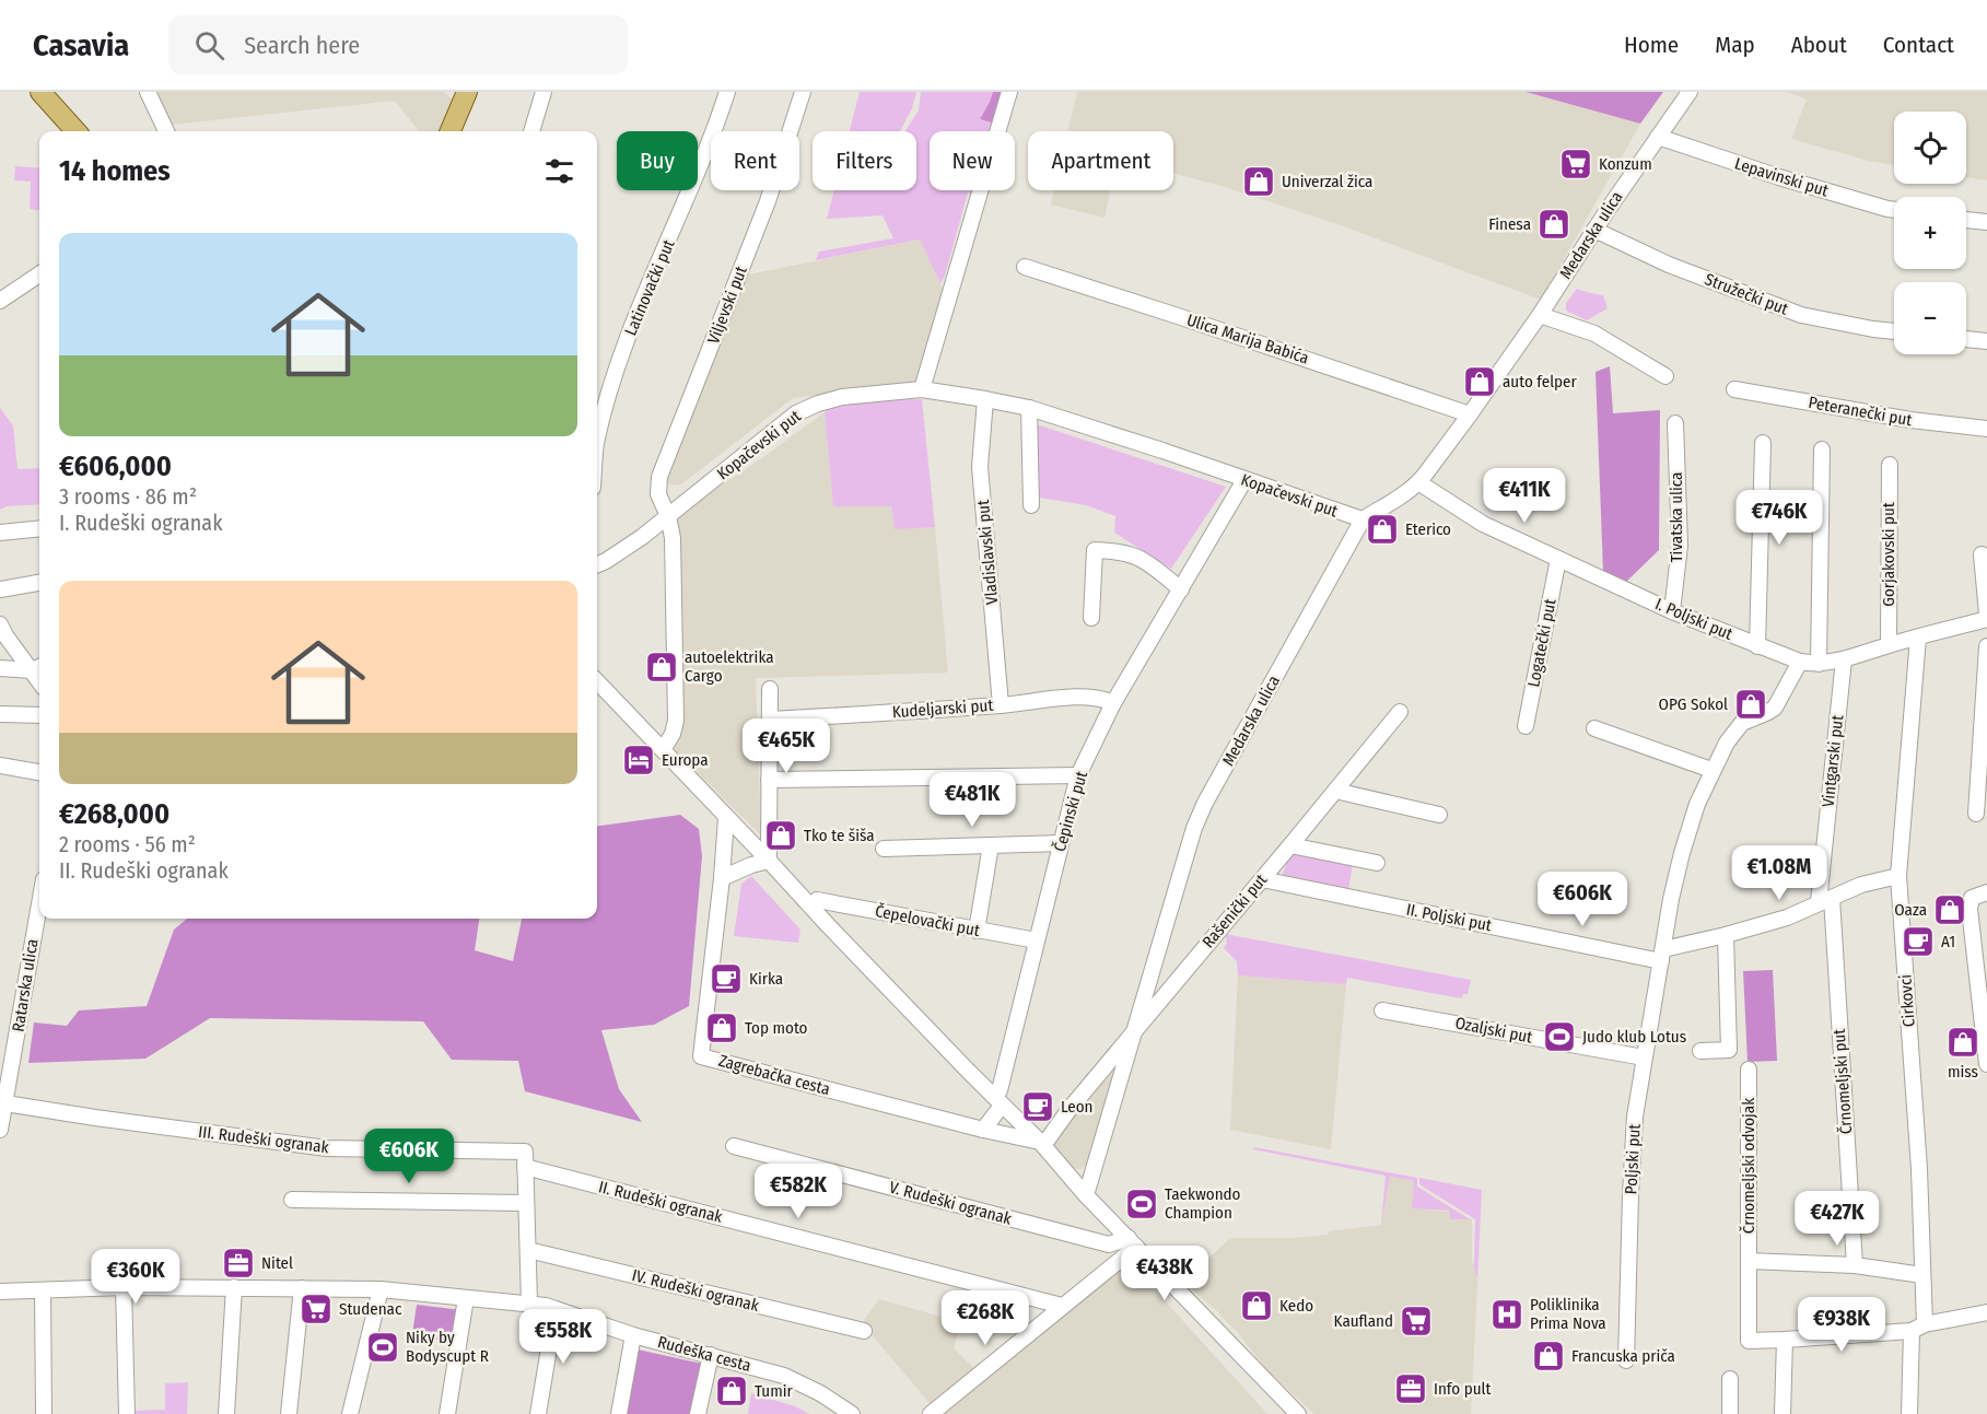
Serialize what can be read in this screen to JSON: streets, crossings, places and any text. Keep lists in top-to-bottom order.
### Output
{
  "streets": {
    "street": [
      "Lepavinski put",
      "Medarska ulica",
      "Latinovački put",
      "Stružečki put",
      "Viljevski put",
      "Ulica Marija Babića",
      "Peteranečki put",
      "Kopačevski put",
      "Tivatska ulica",
      "Vladislavski put",
      "Gorjakovski put",
      "I. Poljski put",
      "Logatečki put",
      "Kudeljarski put",
      "Vintgarski put",
      "Čepinski put",
      "Rašenički put",
      "II. Poljski put",
      "Čepelovački put",
      "Ratarska ulica",
      "Cirkovci",
      "Ozaljski put",
      "Zagrebačka cesta",
      "Črnomeljski put",
      "III. Rudeški ogranak",
      "Poljski put",
      "Črnomeljski odvojak",
      "II. Rudeški ogranak",
      "V. Rudeški ogranak",
      "IV. Rudeški ogranak",
      "Rudeška cesta"
    ]
  },
  "crossings": [
    ["Lepavinski put", "Medarska ulica"],
    ["Medarska ulica", "Stružečki put"],
    ["Medarska ulica", "Ulica Marija Babića"],
    ["Medarska ulica", "Kopačevski put"],
    ["Medarska ulica", "I. Poljski put"],
    ["Medarska ulica", "Rašenički put"],
    ["Viljevski put", "Kopačevski put"],
    ["Kopačevski put", "Vladislavski put"],
    ["Kopačevski put", "Čepinski put"],
    ["Tivatska ulica", "I. Poljski put"],
    ["Vladislavski put", "Kudeljarski put"],
    ["Gorjakovski put", "I. Poljski put"],
    ["I. Poljski put", "Logatečki put"],
    ["I. Poljski put", "Vintgarski put"],
    ["I. Poljski put", "Cirkovci"],
    ["Kudeljarski put", "Čepinski put"],
    ["Vintgarski put", "II. Poljski put"],
    ["Vintgarski put", "Črnomeljski put"],
    ["Čepinski put", "Čepelovački put"],
    ["Rašenički put", "II. Poljski put"],
    ["Rašenički put", "Zagrebačka cesta"],
    ["II. Poljski put", "Cirkovci"],
    ["II. Poljski put", "Črnomeljski put"],
    ["II. Poljski put", "Poljski put"],
    ["Ratarska ulica", "III. Rudeški ogranak"],
    ["Ozaljski put", "Poljski put"],
    ["III. Rudeški ogranak", "II. Rudeški ogranak"]
  ],
  "places": {
    "supermarket": ["Konzum", "Studenac", "Kaufland"],
    "shop": [
      "Univerzal žica",
      "Finesa",
      "auto felper",
      "Eterico",
      "autoelektrika Cargo",
      "OPG Sokol",
      "Tko te šiša",
      "Oaza",
      "Top moto",
      "miss",
      "Kedo",
      "Francuska priča",
      "Tumir"
    ],
    "hotel": ["Europa"],
    "cafe": ["A1", "Kirka", "Leon"],
    "sports": ["Judo klub Lotus", "Taekwondo Champion", "Niky by Bodyscupt R"],
    "office": ["Nitel", "Info pult"],
    "hospital": ["Poliklinika Prima Nova"]
  },
  "page": {
    "header": "Casavia",
    "search": "Search here",
    "nav": [
      "Home",
      "Map",
      "About",
      "Contact"
    ],
    "map_buttons": ["+", "−"],
    "chip": [
      "Buy",
      "Rent",
      "Filters",
      "New",
      "Apartment"
    ],
    "heading": "14 homes",
    "list": [
      {
        "name": "€606,000",
        "note": "3 rooms · 86 m² · I. Rudeški ogranak"
      },
      {
        "name": "€268,000",
        "note": "2 rooms · 56 m² · II. Rudeški ogranak"
      }
    ],
    "price": [
      "€411K",
      "€746K",
      "€465K",
      "€481K",
      "€1.08M",
      "€606K",
      "€606K",
      "€582K",
      "€427K",
      "€438K",
      "€360K",
      "€268K",
      "€938K",
      "€558K"
    ]
  }
}
